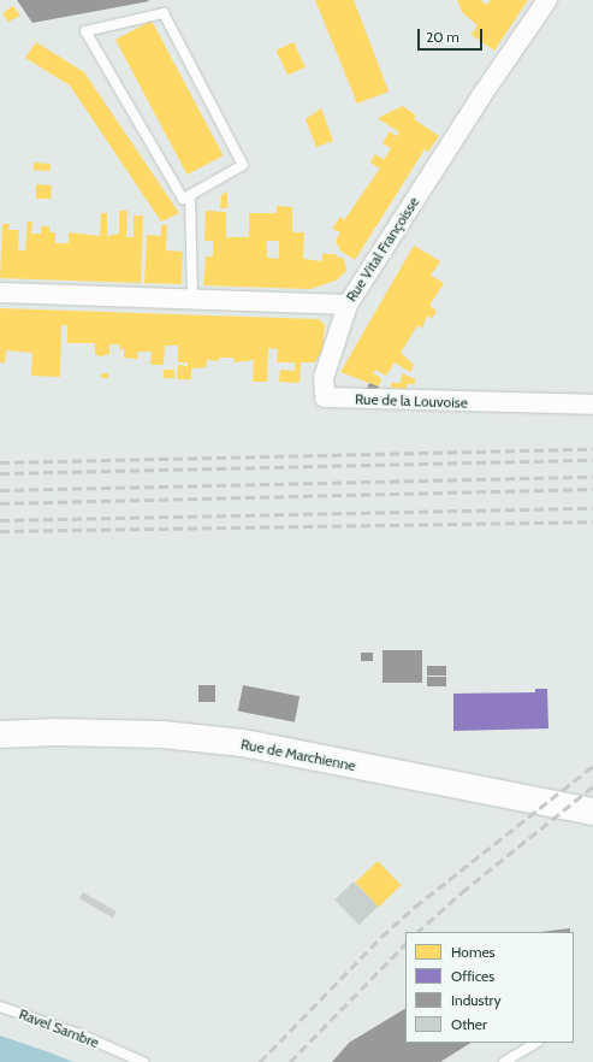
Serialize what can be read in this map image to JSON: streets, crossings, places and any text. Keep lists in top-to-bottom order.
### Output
{
  "streets": {
    "main road": ["Rue de Marchienne"],
    "street": ["Rue Vital Françoisse", "Rue de la Louvoise"],
    "lane": ["Ravel Sambre"]
  },
  "crossings": [
    ["Rue Vital Françoisse", "Rue de la Louvoise"]
  ],
  "legend": [
    "Homes",
    "Offices",
    "Industry",
    "Other"
  ],
  "scale_bar": "20 m"
}
